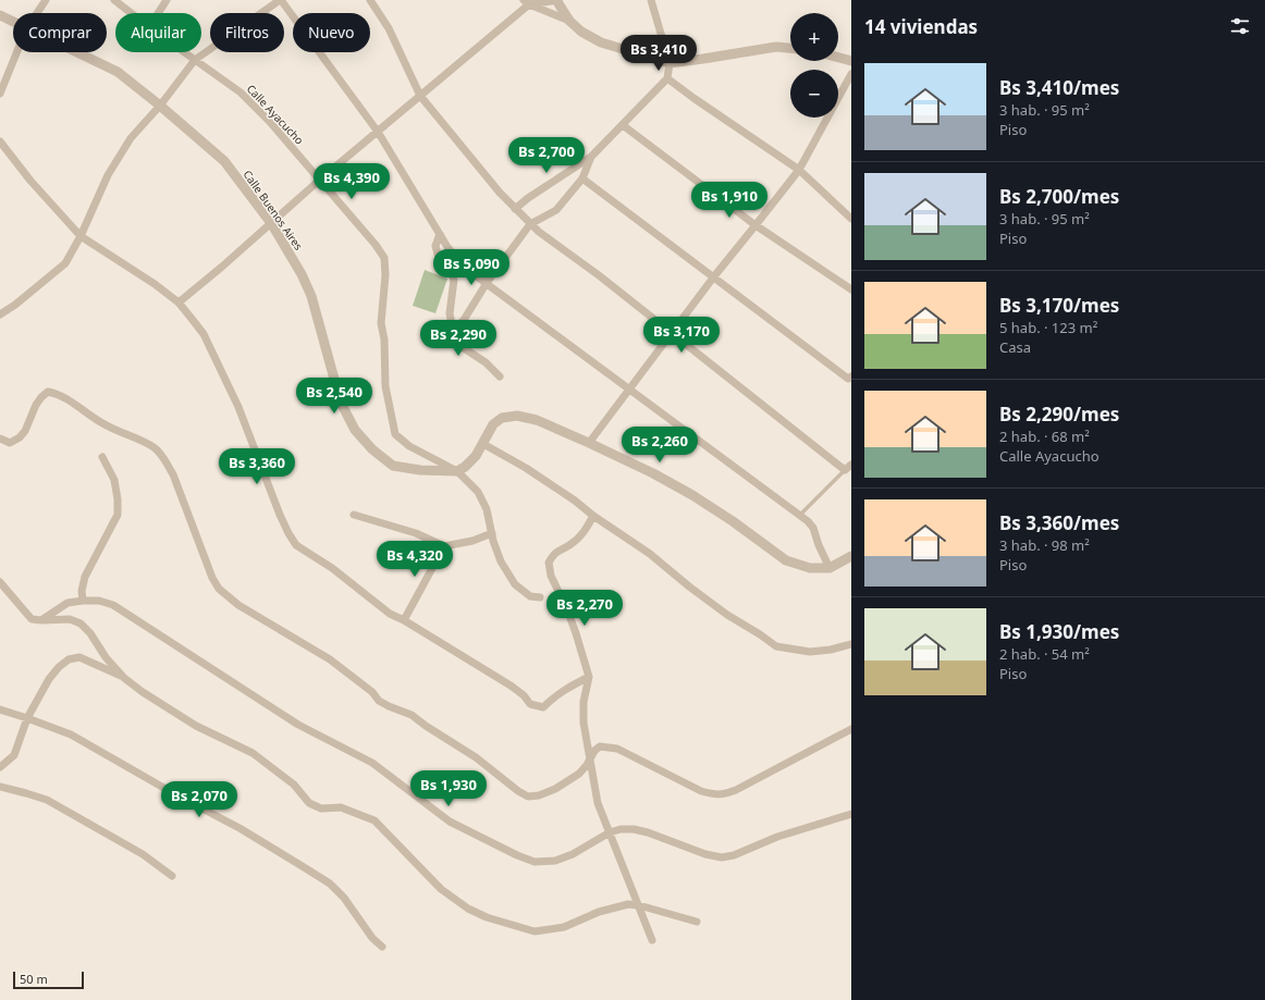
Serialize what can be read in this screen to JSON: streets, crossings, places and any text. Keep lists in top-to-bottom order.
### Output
{
  "streets": {
    "street": ["Calle Ayacucho", "Calle Buenos Aires"]
  },
  "crossings": [
    ["Calle Ayacucho", "Calle Buenos Aires"]
  ],
  "scale_bar": "50 m",
  "page": {
    "heading": "14 viviendas",
    "map_buttons": ["+", "−"],
    "chip": [
      "Comprar",
      "Alquilar",
      "Filtros",
      "Nuevo"
    ],
    "price": [
      "Bs 3,410",
      "Bs 2,700",
      "Bs 4,390",
      "Bs 1,910",
      "Bs 5,090",
      "Bs 3,170",
      "Bs 2,290",
      "Bs 2,540",
      "Bs 2,260",
      "Bs 3,360",
      "Bs 4,320",
      "Bs 2,270",
      "Bs 1,930",
      "Bs 2,070"
    ],
    "list": [
      {
        "name": "Bs 3,410/mes",
        "note": "3 hab. · 95 m² · Piso"
      },
      {
        "name": "Bs 2,700/mes",
        "note": "3 hab. · 95 m² · Piso"
      },
      {
        "name": "Bs 3,170/mes",
        "note": "5 hab. · 123 m² · Casa"
      },
      {
        "name": "Bs 2,290/mes",
        "note": "2 hab. · 68 m² · Calle Ayacucho"
      },
      {
        "name": "Bs 3,360/mes",
        "note": "3 hab. · 98 m² · Piso"
      },
      {
        "name": "Bs 1,930/mes",
        "note": "2 hab. · 54 m² · Piso"
      }
    ],
    "scale": "50 m"
  }
}
